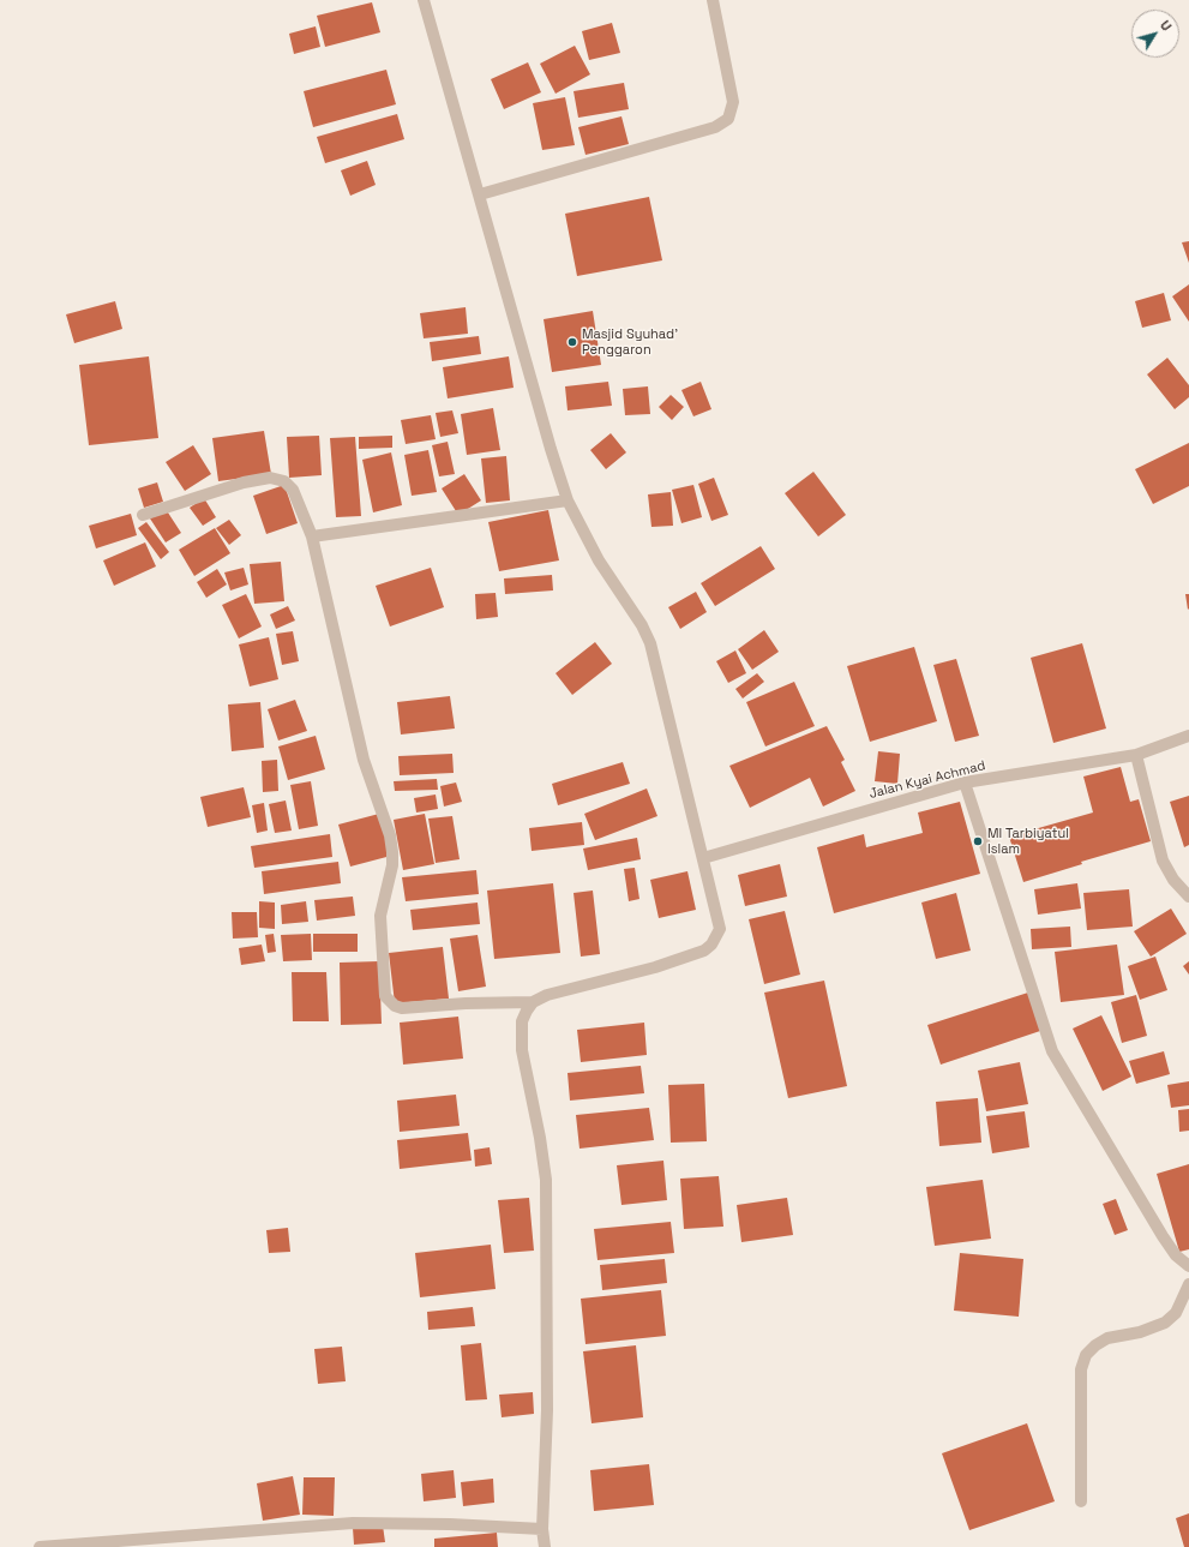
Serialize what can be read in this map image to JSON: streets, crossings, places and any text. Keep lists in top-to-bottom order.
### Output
{
  "streets": {
    "street": ["Jalan Kyai Achmad"]
  },
  "places": ["Masjid Syuhad' Penggaron", "MI Tarbiyatul Islam"],
  "north": "top right"
}
